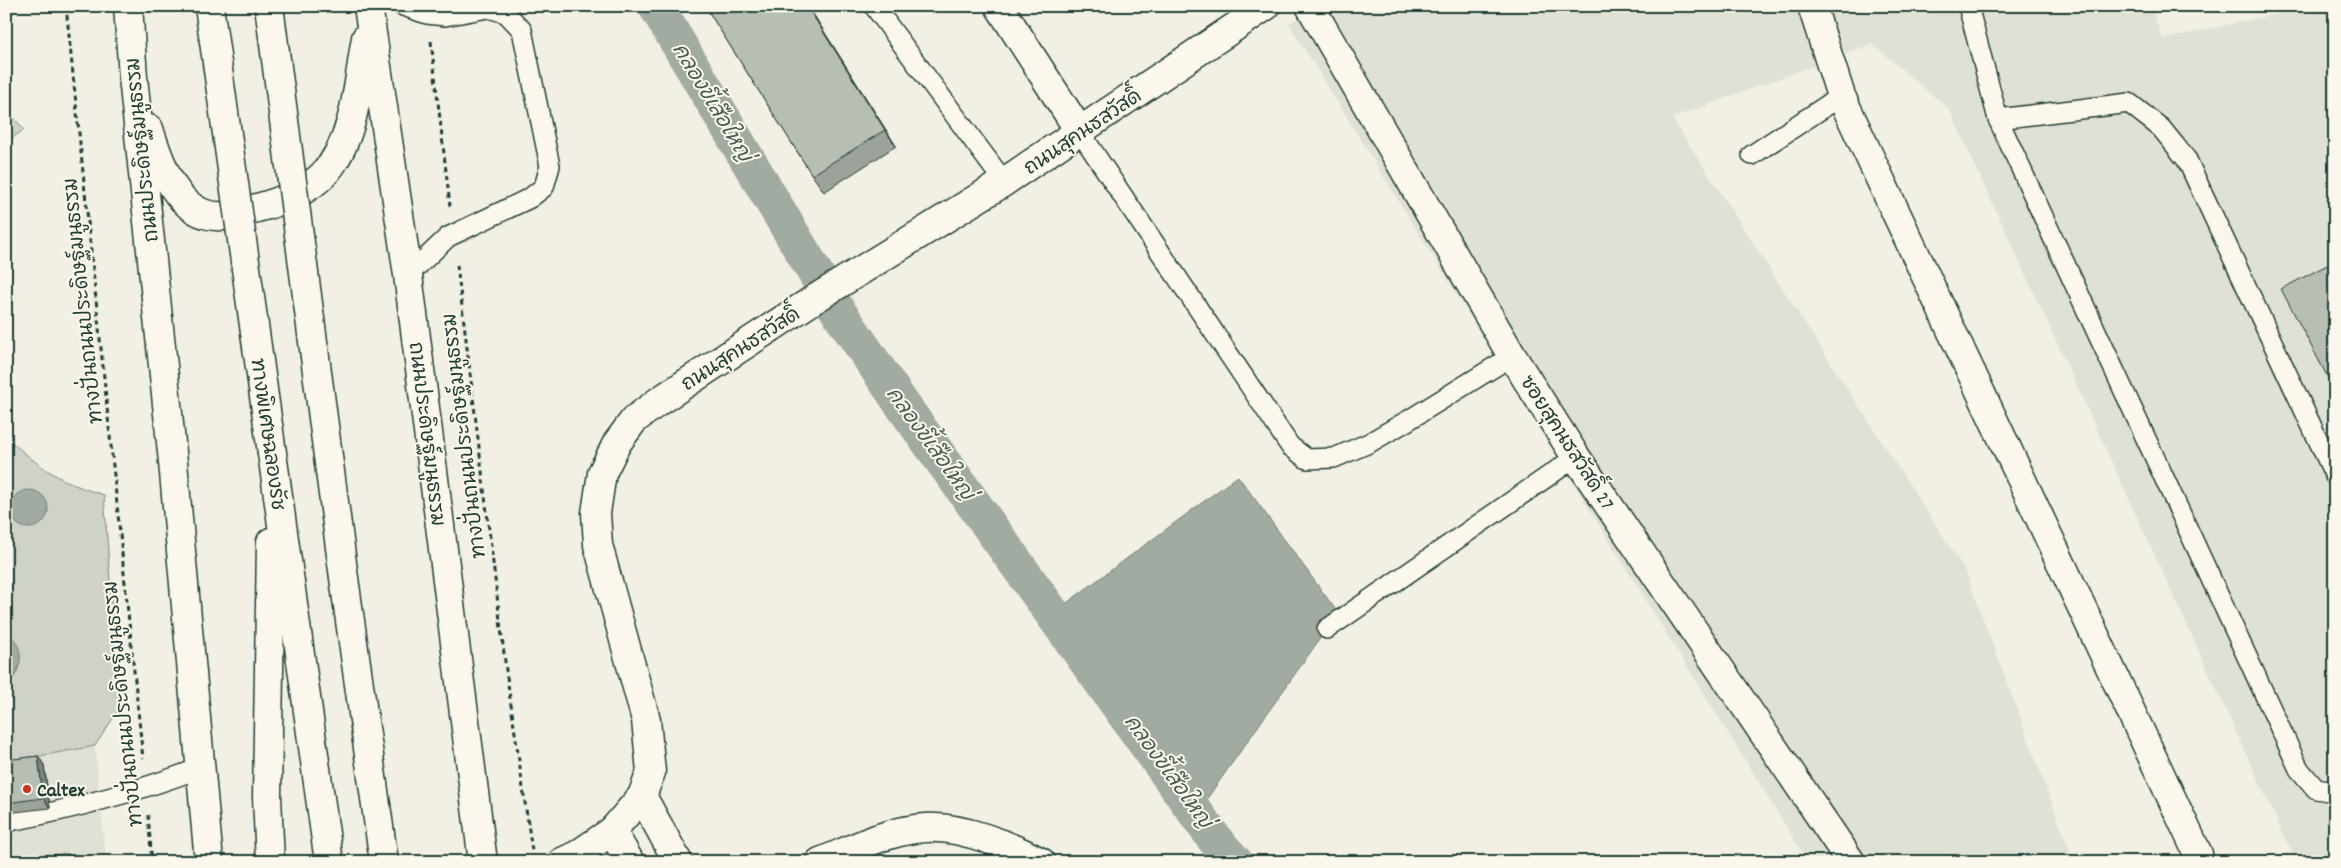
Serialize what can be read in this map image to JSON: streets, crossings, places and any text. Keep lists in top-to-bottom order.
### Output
{
  "streets": {
    "main road": [
      "ถนนสุคนธสวัสดิ์",
      "ถนนประดิษฐ์มนูธรรม",
      "ทางพิเศษฉลองรัช",
      "ซอยสุคนธสวัสดิ์ 27"
    ],
    "path": ["ทางปั่นถนนประดิษฐ์มนูธรรม"]
  },
  "water": ["คลองขี้เสือใหญ่"],
  "places": ["Caltex"]
}
